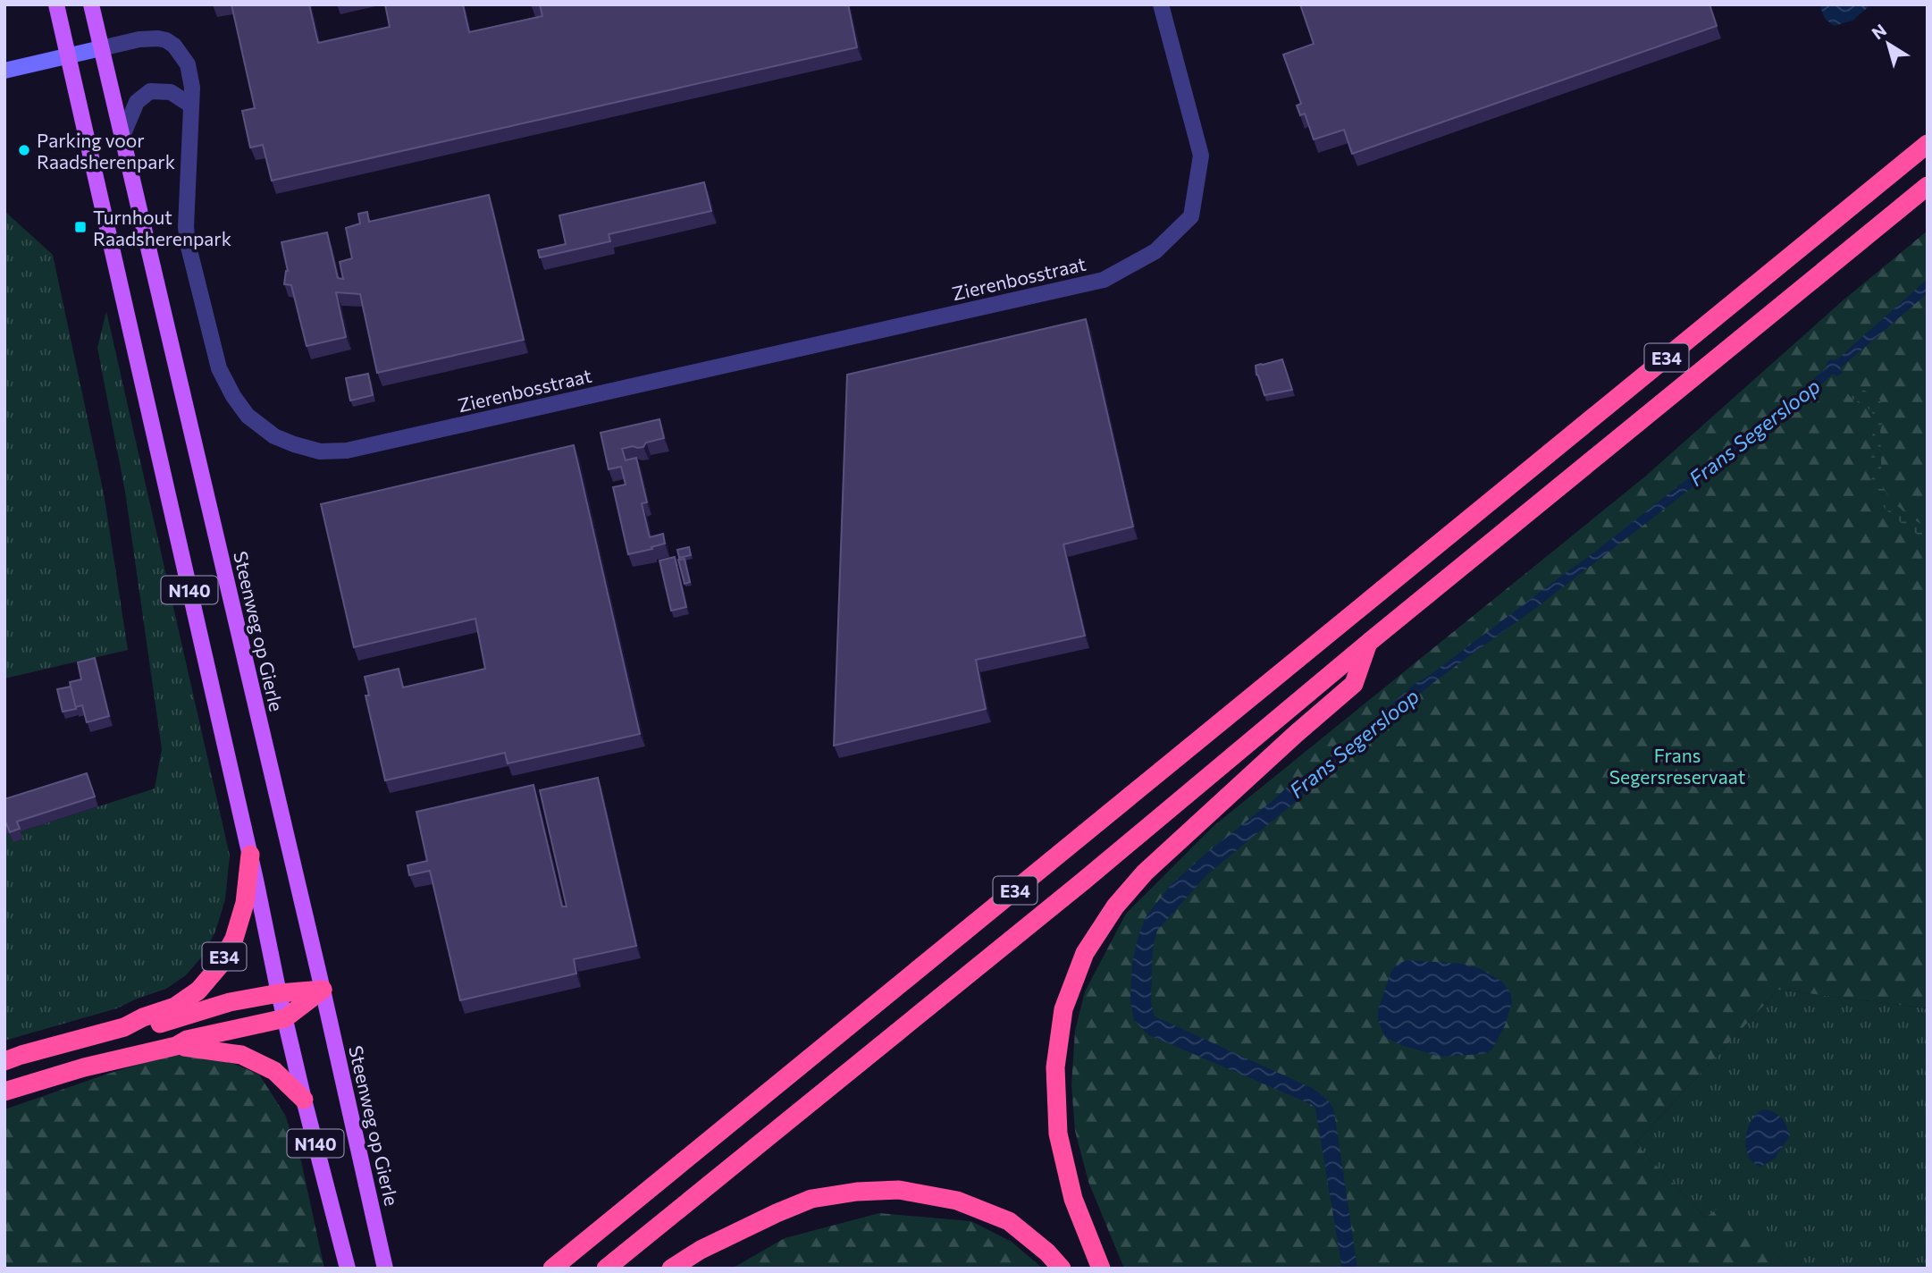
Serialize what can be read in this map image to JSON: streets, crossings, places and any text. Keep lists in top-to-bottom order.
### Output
{
  "streets": {
    "highway": ["E34"],
    "main road": ["N140", "Steenweg op Gierle"],
    "street": ["Zierenbosstraat"]
  },
  "crossings": [
    ["Zierenbosstraat", "Steenweg op Gierle"],
    ["E34", "N140"],
    ["E34", "Steenweg op Gierle"]
  ],
  "water": ["Frans Segersloop"],
  "parks": ["Frans Segersreservaat"],
  "places": {
    "other": ["Parking voor Raadsherenpark"],
    "transit": ["Turnhout Raadsherenpark"]
  },
  "north": "top left"
}
